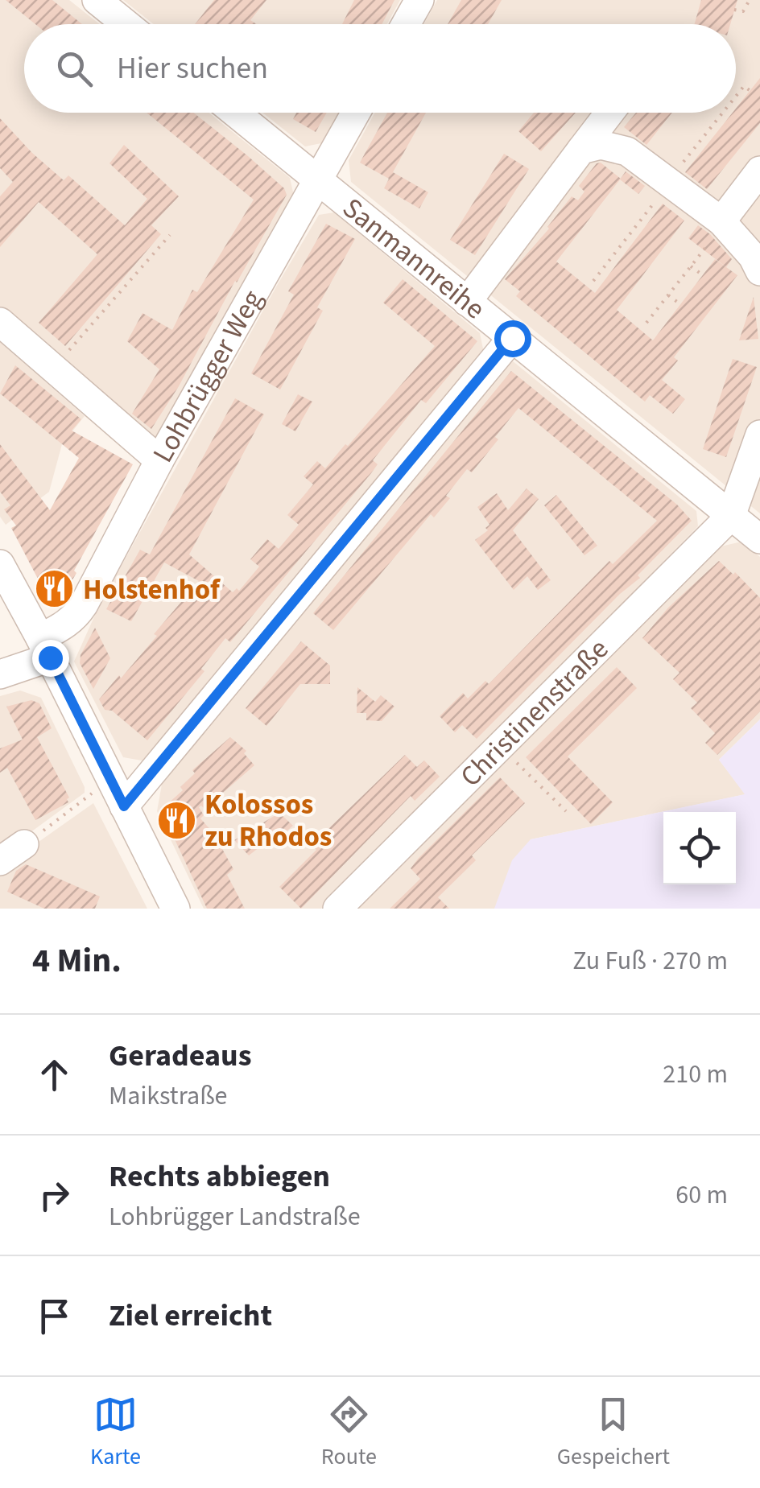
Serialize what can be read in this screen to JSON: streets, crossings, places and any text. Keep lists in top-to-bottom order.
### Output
{
  "streets": {
    "street": ["Sanmannreihe", "Lohbrügger Weg", "Christinenstraße"]
  },
  "crossings": [
    ["Sanmannreihe", "Lohbrügger Weg"],
    ["Sanmannreihe", "Christinenstraße"]
  ],
  "places": {
    "restaurant": ["Holstenhof", "Kolossos zu Rhodos"]
  },
  "page": {
    "search": "Hier suchen",
    "heading": ["4 Min.", "Zu Fuß · 270 m"],
    "list": [
      ["Geradeaus", "Maikstraße", "210 m"],
      ["Rechts abbiegen", "Lohbrügger Landstraße", "60 m"],
      "Ziel erreicht"
    ],
    "nav": ["Karte", "Route", "Gespeichert"]
  }
}
